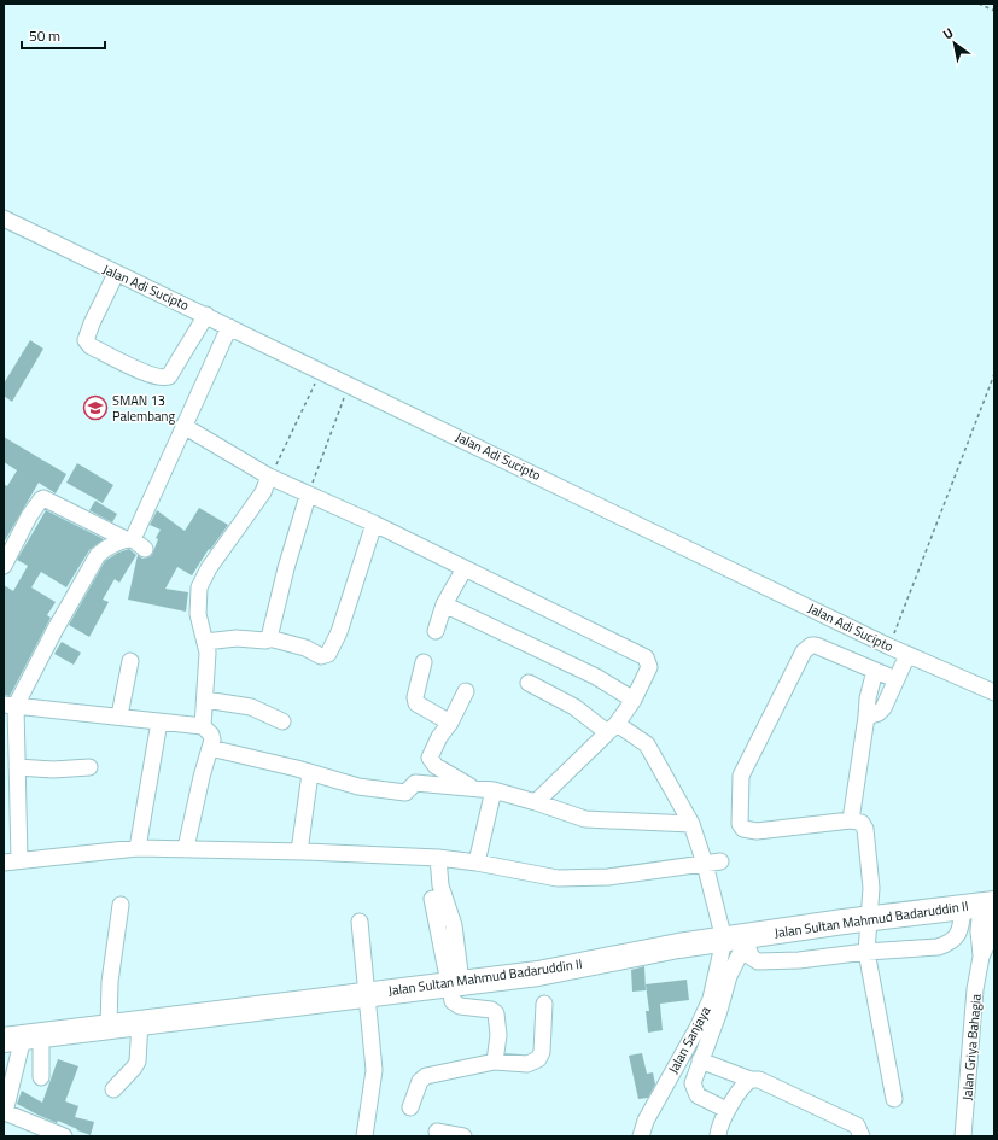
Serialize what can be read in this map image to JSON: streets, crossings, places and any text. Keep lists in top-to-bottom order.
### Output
{
  "streets": {
    "highway": ["Jalan Sultan Mahmud Badaruddin II"],
    "street": ["Jalan Adi Sucipto", "Jalan Sanjaya", "Jalan Griya Bahagia"]
  },
  "crossings": [
    ["Jalan Sultan Mahmud Badaruddin II", "Jalan Sanjaya"],
    ["Jalan Sultan Mahmud Badaruddin II", "Jalan Griya Bahagia"]
  ],
  "places": {
    "school or university": ["SMAN 13 Palembang"]
  },
  "scale_bar": "50 m",
  "north": "top left"
}
